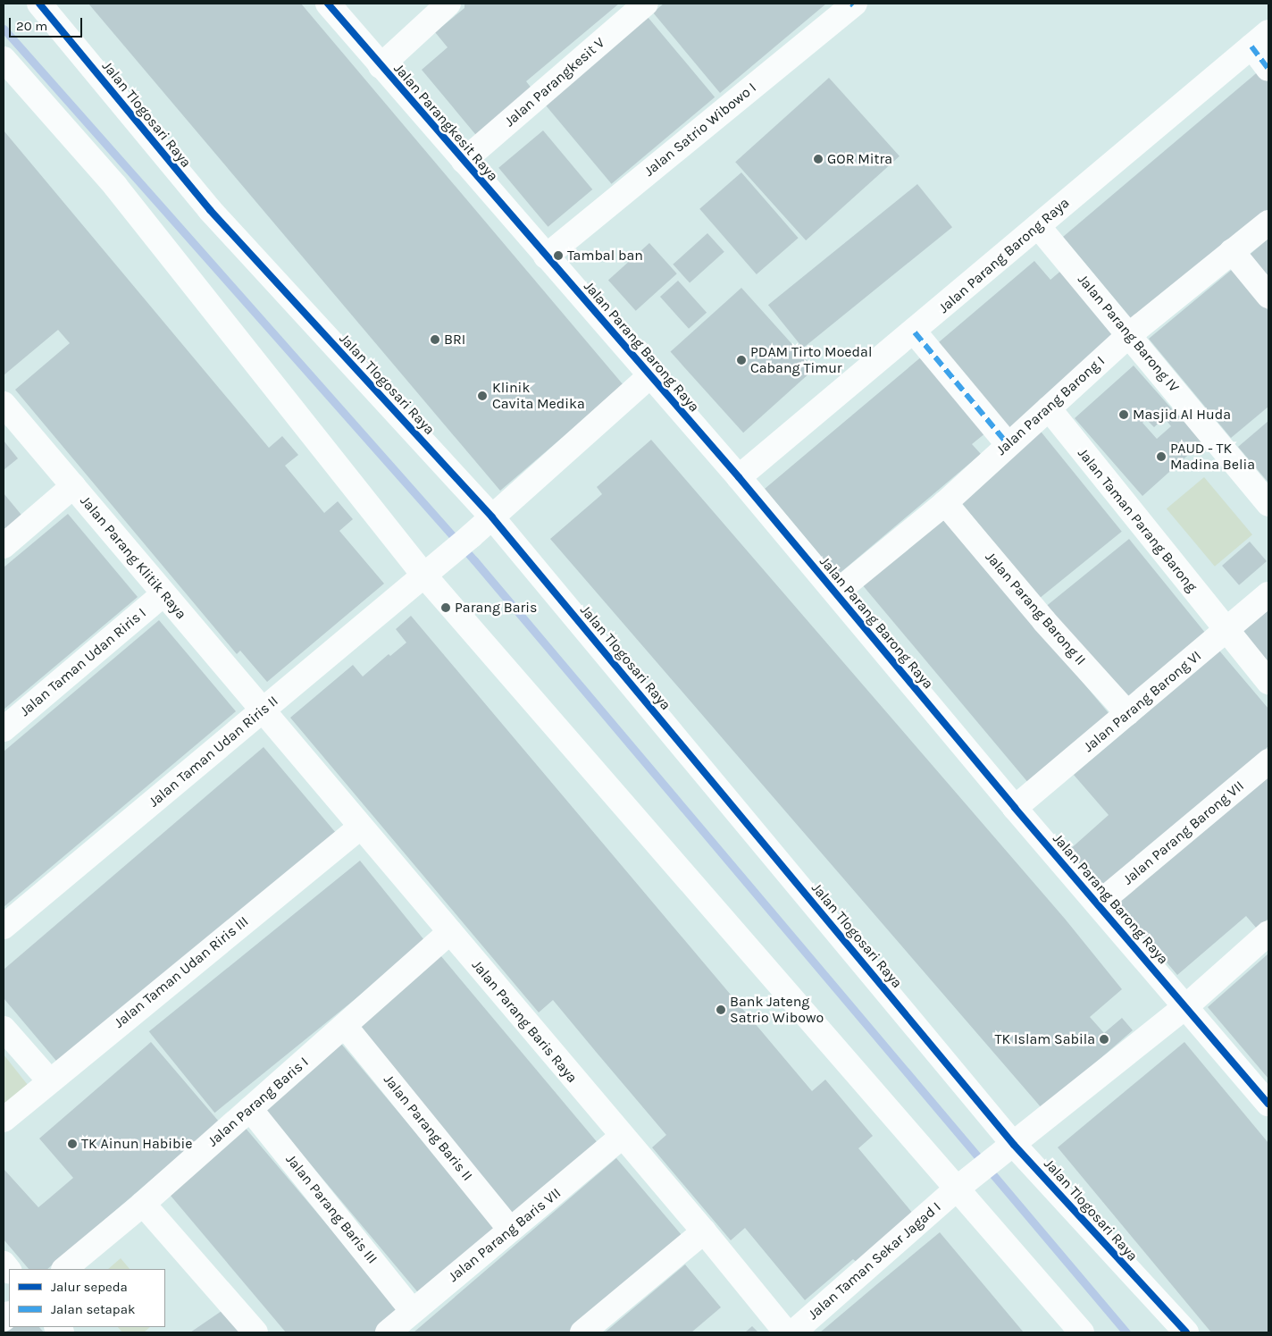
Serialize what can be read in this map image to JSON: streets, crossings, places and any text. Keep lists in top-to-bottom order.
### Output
{
  "streets": {
    "street": [
      "Jalan Parangkesit V",
      "Jalan Tlogosari Raya",
      "Jalan Parangkesit Raya",
      "Jalan Satrio Wibowo I",
      "Jalan Parang Barong Raya",
      "Jalan Parang Barong IV",
      "Jalan Parang Barong I",
      "Jalan Taman Parang Barong",
      "Jalan Parang Klitik Raya",
      "Jalan Parang Barong II",
      "Jalan Taman Udan Riris I",
      "Jalan Parang Barong VI",
      "Jalan Taman Udan Riris II",
      "Jalan Parang Barong VII",
      "Jalan Taman Udan Riris III",
      "Jalan Parang Baris Raya",
      "Jalan Parang Baris I",
      "Jalan Parang Baris II",
      "Jalan Parang Baris III",
      "Jalan Parang Baris VII",
      "Jalan Taman Sekar Jagad I"
    ]
  },
  "crossings": [
    ["Jalan Parangkesit V", "Jalan Parangkesit Raya"],
    ["Jalan Tlogosari Raya", "Jalan Taman Udan Riris II"],
    ["Jalan Tlogosari Raya", "Jalan Taman Sekar Jagad I"],
    ["Jalan Parangkesit Raya", "Jalan Satrio Wibowo I"],
    ["Jalan Parangkesit Raya", "Jalan Parang Barong Raya"],
    ["Jalan Satrio Wibowo I", "Jalan Parang Barong Raya"],
    ["Jalan Parang Barong Raya", "Jalan Parang Barong IV"],
    ["Jalan Parang Barong Raya", "Jalan Parang Barong I"],
    ["Jalan Parang Barong Raya", "Jalan Parang Barong VI"],
    ["Jalan Parang Barong Raya", "Jalan Taman Udan Riris II"],
    ["Jalan Parang Barong Raya", "Jalan Parang Barong VII"],
    ["Jalan Parang Barong Raya", "Jalan Taman Sekar Jagad I"],
    ["Jalan Parang Barong IV", "Jalan Parang Barong I"],
    ["Jalan Parang Barong I", "Jalan Taman Parang Barong"],
    ["Jalan Parang Barong I", "Jalan Parang Barong II"],
    ["Jalan Taman Parang Barong", "Jalan Parang Barong VI"],
    ["Jalan Parang Klitik Raya", "Jalan Taman Udan Riris I"],
    ["Jalan Parang Klitik Raya", "Jalan Taman Udan Riris II"],
    ["Jalan Parang Klitik Raya", "Jalan Parang Baris Raya"],
    ["Jalan Parang Barong II", "Jalan Parang Barong VI"],
    ["Jalan Taman Udan Riris II", "Jalan Parang Baris Raya"],
    ["Jalan Taman Udan Riris III", "Jalan Parang Baris Raya"],
    ["Jalan Parang Baris Raya", "Jalan Parang Baris I"],
    ["Jalan Parang Baris Raya", "Jalan Parang Baris VII"],
    ["Jalan Parang Baris I", "Jalan Parang Baris II"],
    ["Jalan Parang Baris I", "Jalan Parang Baris III"],
    ["Jalan Parang Baris II", "Jalan Parang Baris VII"],
    ["Jalan Parang Baris III", "Jalan Parang Baris VII"]
  ],
  "places": [
    "GOR Mitra",
    "Tambal ban",
    "BRI",
    "PDAM Tirto Moedal Cabang Timur",
    "Klinik Cavita Medika",
    "Masjid Al Huda",
    "PAUD - TK Madina Belia",
    "Parang Baris",
    "Bank Jateng Satrio Wibowo",
    "TK Islam Sabila",
    "TK Ainun Habibie"
  ],
  "legend": ["Jalur sepeda", "Jalan setapak"],
  "scale_bar": "20 m"
}
